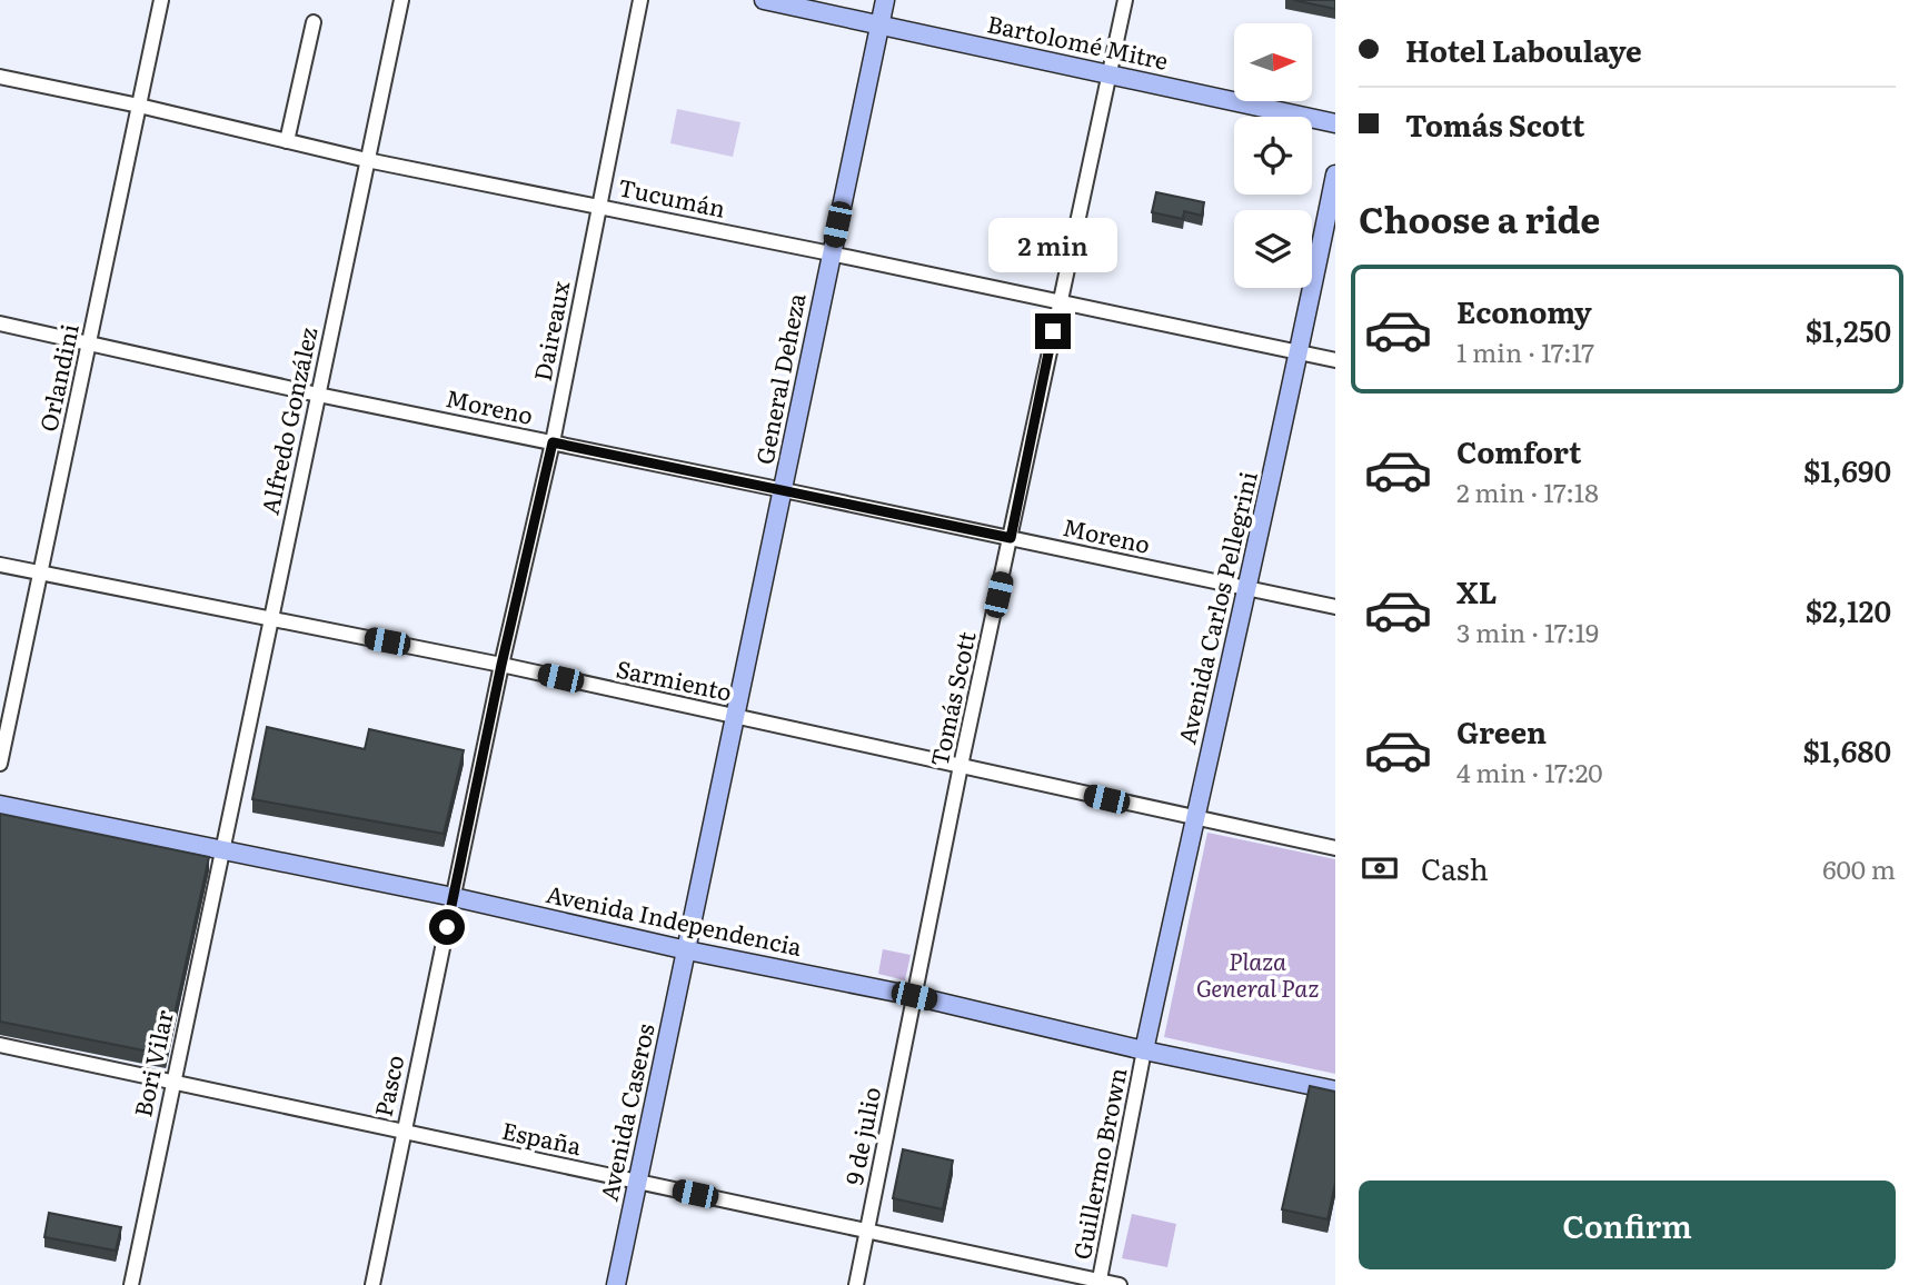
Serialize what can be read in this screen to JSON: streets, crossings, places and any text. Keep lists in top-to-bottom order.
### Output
{
  "streets": {
    "main road": [
      "Bartolomé Mitre",
      "General Deheza",
      "Avenida Carlos Pellegrini",
      "Avenida Independencia",
      "Avenida Caseros"
    ],
    "street": [
      "Tucumán",
      "Daireaux",
      "Orlandini",
      "Moreno",
      "Alfredo González",
      "Sarmiento",
      "Tomás Scott",
      "Bori Vilar",
      "Pasco",
      "9 de julio",
      "España",
      "Guillermo Brown"
    ]
  },
  "crossings": [
    ["Bartolomé Mitre", "General Deheza"],
    ["Bartolomé Mitre", "Tomás Scott"],
    ["Tucumán", "Daireaux"],
    ["Tucumán", "Orlandini"],
    ["Tucumán", "General Deheza"],
    ["Tucumán", "Alfredo González"],
    ["Tucumán", "Avenida Carlos Pellegrini"],
    ["Tucumán", "Tomás Scott"],
    ["Daireaux", "Moreno"],
    ["Daireaux", "Sarmiento"],
    ["Daireaux", "Avenida Independencia"],
    ["Daireaux", "Pasco"],
    ["Orlandini", "Moreno"],
    ["Orlandini", "Sarmiento"],
    ["General Deheza", "Moreno"],
    ["General Deheza", "Sarmiento"],
    ["General Deheza", "Avenida Independencia"],
    ["General Deheza", "Avenida Caseros"],
    ["Moreno", "Alfredo González"],
    ["Moreno", "Avenida Carlos Pellegrini"],
    ["Moreno", "Tomás Scott"],
    ["Alfredo González", "Sarmiento"],
    ["Alfredo González", "Avenida Independencia"],
    ["Alfredo González", "Bori Vilar"],
    ["Avenida Carlos Pellegrini", "Sarmiento"],
    ["Avenida Carlos Pellegrini", "Avenida Independencia"],
    ["Avenida Carlos Pellegrini", "Guillermo Brown"],
    ["Sarmiento", "Tomás Scott"],
    ["Tomás Scott", "Avenida Independencia"],
    ["Tomás Scott", "9 de julio"],
    ["Avenida Independencia", "Bori Vilar"],
    ["Avenida Independencia", "Pasco"],
    ["Avenida Independencia", "Avenida Caseros"],
    ["Avenida Independencia", "9 de julio"],
    ["Avenida Independencia", "Guillermo Brown"],
    ["Bori Vilar", "España"],
    ["Pasco", "España"],
    ["Avenida Caseros", "España"],
    ["9 de julio", "España"],
    ["España", "Guillermo Brown"]
  ],
  "parks": ["Plaza General Paz"],
  "north": "right",
  "page": {
    "banner": ["Hotel Laboulaye", "Tomás Scott"],
    "heading": "Choose a ride",
    "bubble": "2 min",
    "list": [
      {
        "name": "Economy",
        "note": "1 min · 17:17",
        "value": "$1,250"
      },
      {
        "name": "Comfort",
        "note": "2 min · 17:18",
        "value": "$1,690"
      },
      {
        "name": "XL",
        "note": "3 min · 17:19",
        "value": "$2,120"
      },
      {
        "name": "Green",
        "note": "4 min · 17:20",
        "value": "$1,680"
      }
    ],
    "pay": ["Cash", "600 m"],
    "buttons": "Confirm"
  }
}
